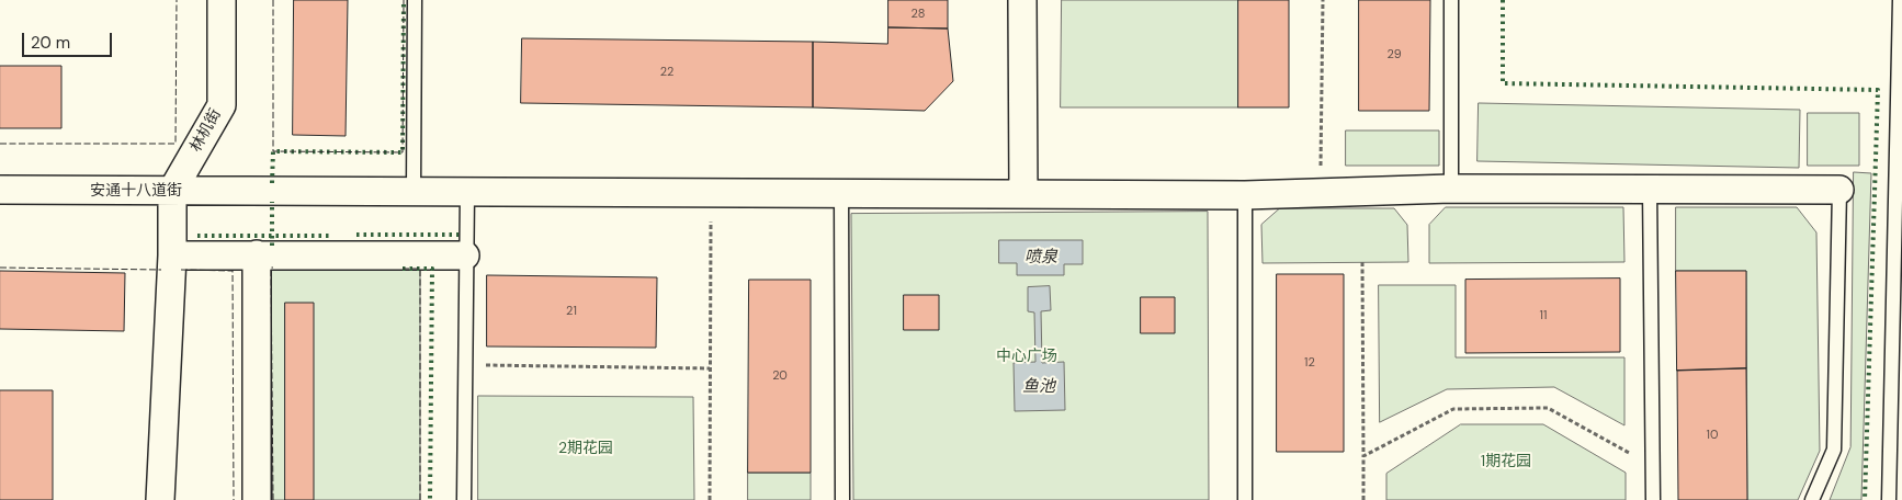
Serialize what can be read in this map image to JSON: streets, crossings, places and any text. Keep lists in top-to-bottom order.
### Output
{
  "streets": {
    "street": ["林机街", "安通十八道街"]
  },
  "crossings": [
    ["林机街", "安通十八道街"]
  ],
  "water": ["喷泉", "鱼池"],
  "parks": ["中心广场", "2期花园", "1期花园"],
  "house_numbers": [
    "28",
    "29",
    "22",
    "21",
    "11",
    "12",
    "20",
    "10"
  ],
  "scale_bar": "20 m"
}
